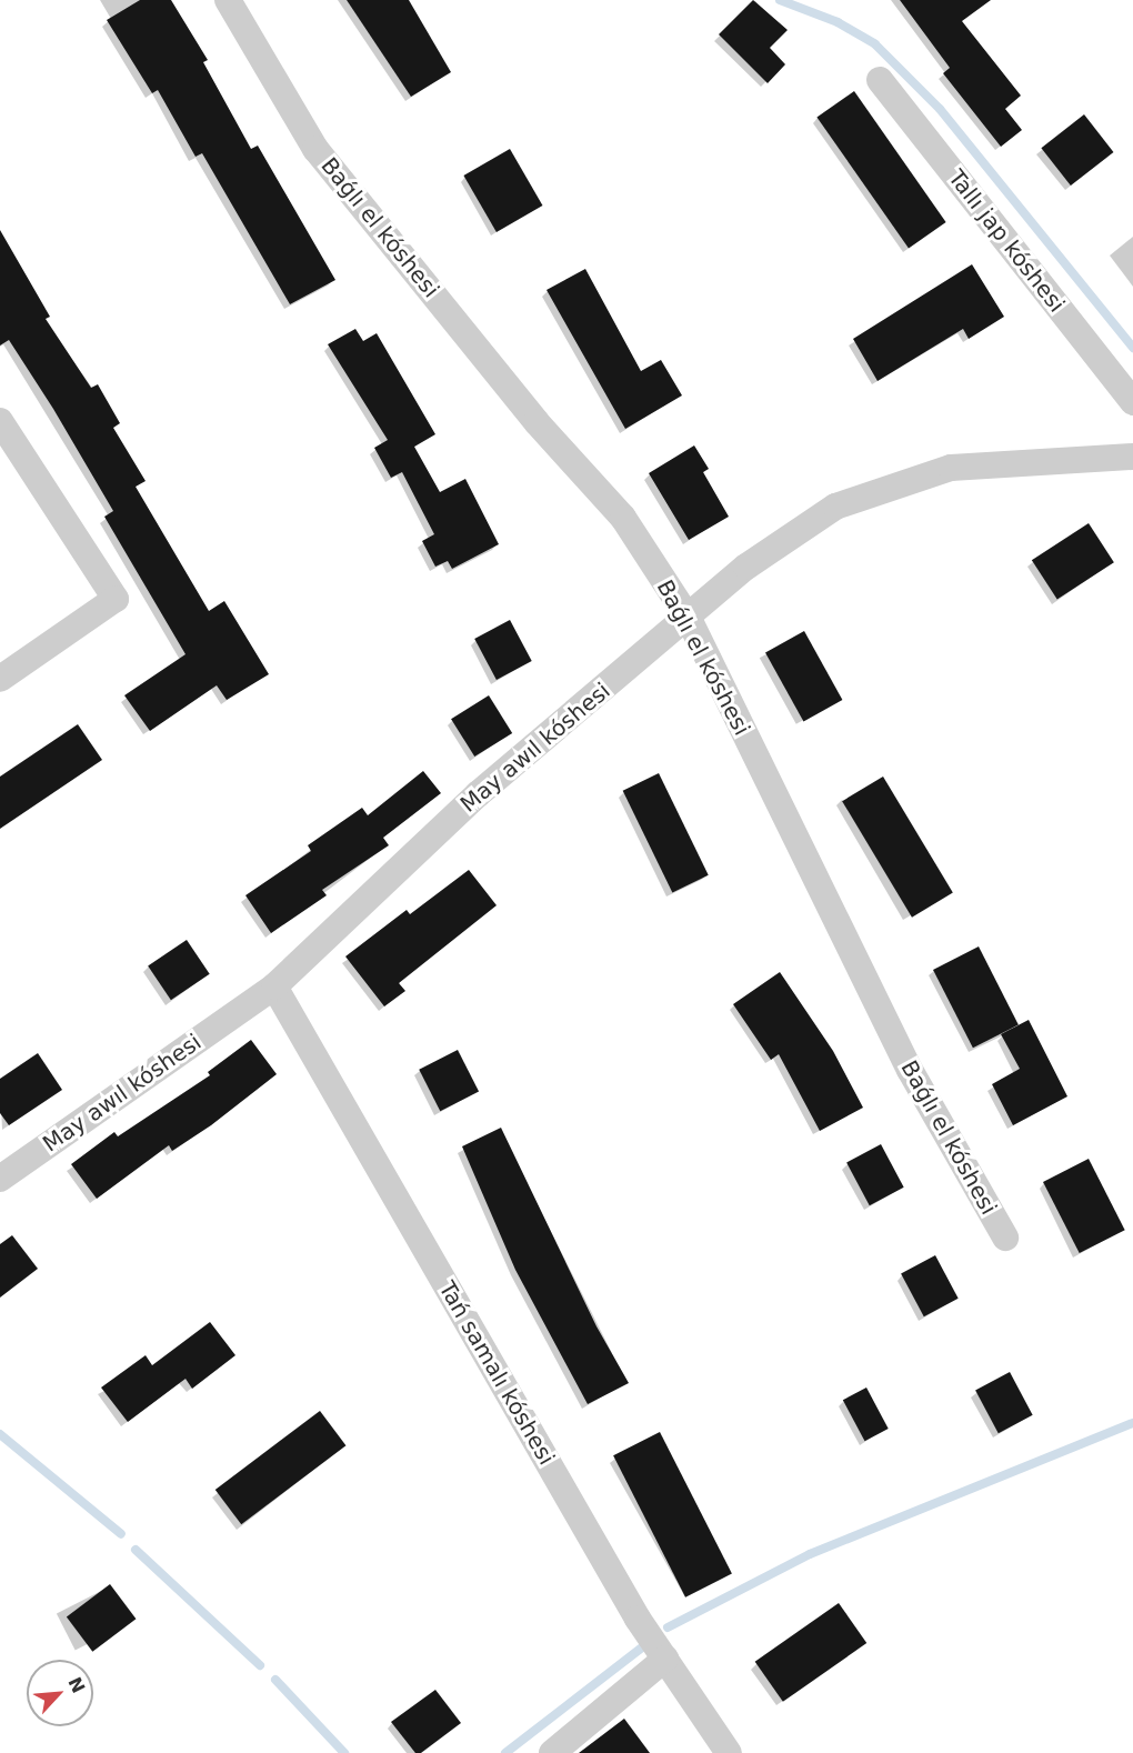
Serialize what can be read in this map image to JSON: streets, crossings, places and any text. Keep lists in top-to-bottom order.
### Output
{
  "streets": {
    "street": [
      "Baǵlı el kóshesi",
      "Tallı jap kóshesi",
      "May awıl kóshesi",
      "Tań samalı kóshesi"
    ]
  },
  "crossings": [
    ["Baǵlı el kóshesi", "May awıl kóshesi"],
    ["May awıl kóshesi", "Tań samalı kóshesi"]
  ],
  "north": "top right"
}
